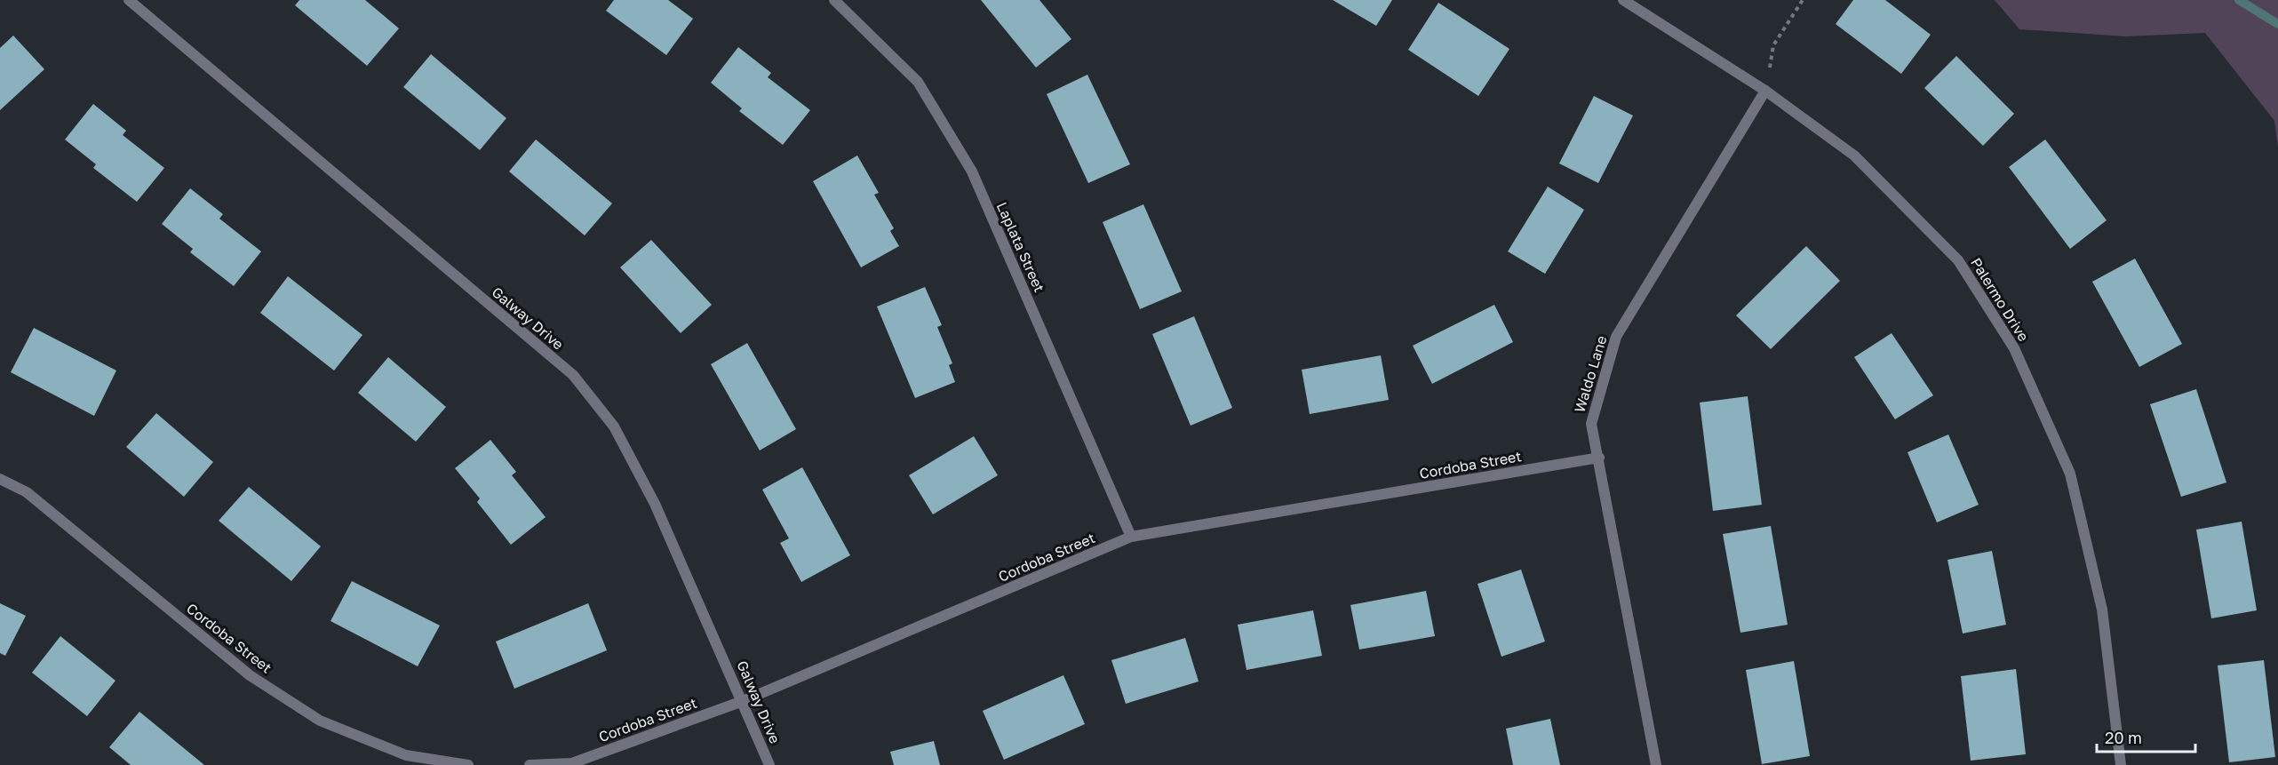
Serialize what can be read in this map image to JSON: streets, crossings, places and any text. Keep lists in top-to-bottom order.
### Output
{
  "streets": {
    "street": [
      "Laplata Street",
      "Palermo Drive",
      "Galway Drive",
      "Waldo Lane",
      "Cordoba Street"
    ]
  },
  "crossings": [
    ["Laplata Street", "Cordoba Street"],
    ["Palermo Drive", "Waldo Lane"],
    ["Galway Drive", "Cordoba Street"],
    ["Waldo Lane", "Cordoba Street"]
  ],
  "scale_bar": "20 m"
}
